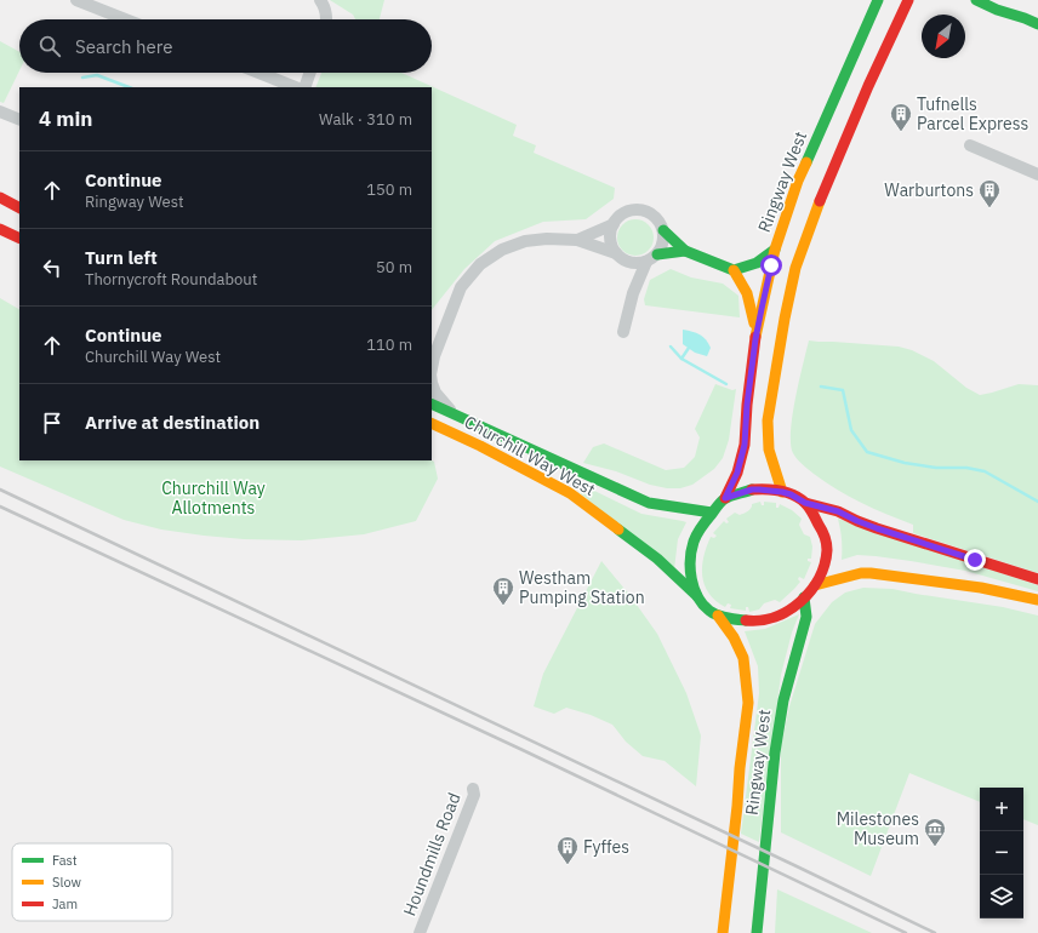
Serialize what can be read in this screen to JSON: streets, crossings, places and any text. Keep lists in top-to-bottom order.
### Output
{
  "streets": {
    "main road": ["Ringway West", "Churchill Way West"],
    "street": ["Houndmills Road"]
  },
  "crossings": [
    ["Ringway West", "Churchill Way West"]
  ],
  "parks": ["Churchill Way Allotments"],
  "places": {
    "building": [
      "Tufnells Parcel Express",
      "Warburtons",
      "Westham Pumping Station",
      "Fyffes"
    ],
    "museum": ["Milestones Museum"]
  },
  "legend": ["Fast", "Slow", "Jam"],
  "north": "bottom left",
  "page": {
    "search": "Search here",
    "heading": ["4 min", "Walk · 310 m"],
    "list": [
      ["Continue", "Ringway West", "150 m"],
      ["Turn left", "Thornycroft Roundabout", "50 m"],
      ["Continue", "Churchill Way West", "110 m"],
      "Arrive at destination"
    ],
    "map_buttons": ["+", "−"]
  }
}
